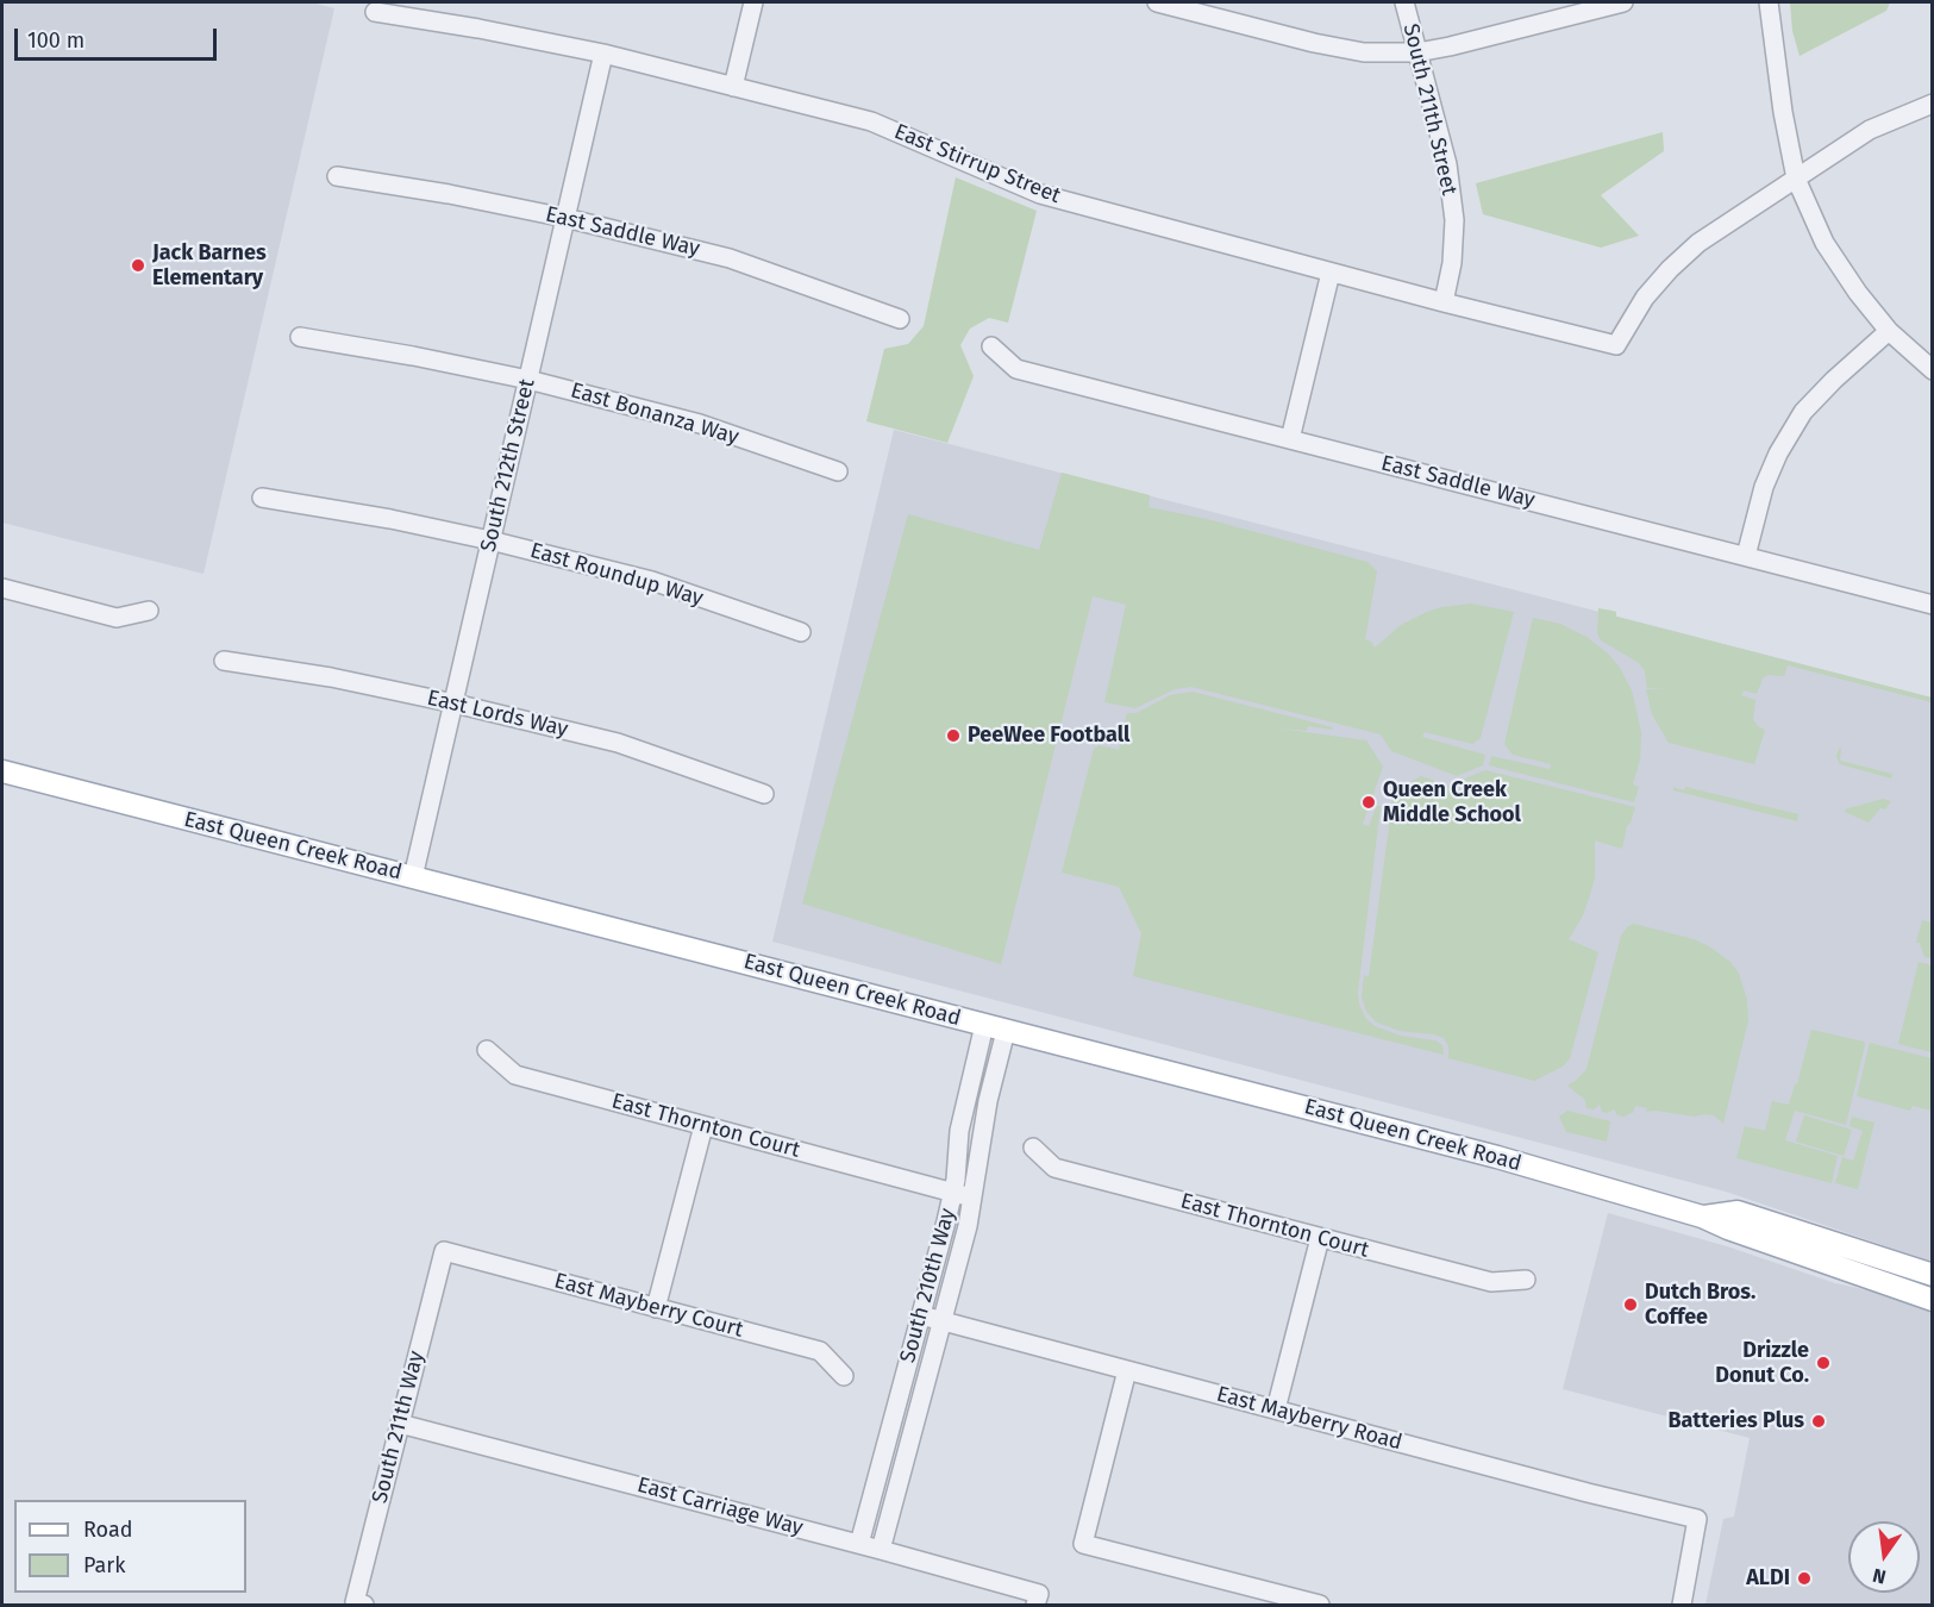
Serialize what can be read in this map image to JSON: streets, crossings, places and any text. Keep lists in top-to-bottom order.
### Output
{
  "streets": {
    "main road": ["East Queen Creek Road"],
    "street": [
      "South 211th Street",
      "East Stirrup Street",
      "East Saddle Way",
      "East Bonanza Way",
      "South 212th Street",
      "East Roundup Way",
      "East Lords Way",
      "East Thornton Court",
      "South 210th Way",
      "East Mayberry Court",
      "East Mayberry Road",
      "South 211th Way",
      "East Carriage Way"
    ]
  },
  "crossings": [
    ["South 211th Street", "East Stirrup Street"],
    ["East Stirrup Street", "South 212th Street"],
    ["East Saddle Way", "South 212th Street"],
    ["East Bonanza Way", "South 212th Street"],
    ["South 212th Street", "East Roundup Way"],
    ["South 212th Street", "East Lords Way"],
    ["South 212th Street", "East Queen Creek Road"],
    ["East Queen Creek Road", "South 210th Way"],
    ["East Thornton Court", "South 210th Way"],
    ["South 210th Way", "East Mayberry Road"],
    ["South 210th Way", "East Carriage Way"],
    ["East Mayberry Court", "South 211th Way"],
    ["South 211th Way", "East Carriage Way"]
  ],
  "places": [
    "Jack Barnes Elementary",
    "PeeWee Football",
    "Queen Creek Middle School",
    "Dutch Bros. Coffee",
    "Drizzle Donut Co.",
    "Batteries Plus",
    "ALDI"
  ],
  "legend": ["Road", "Park"],
  "scale_bar": "100 m",
  "north": "bottom"
}
